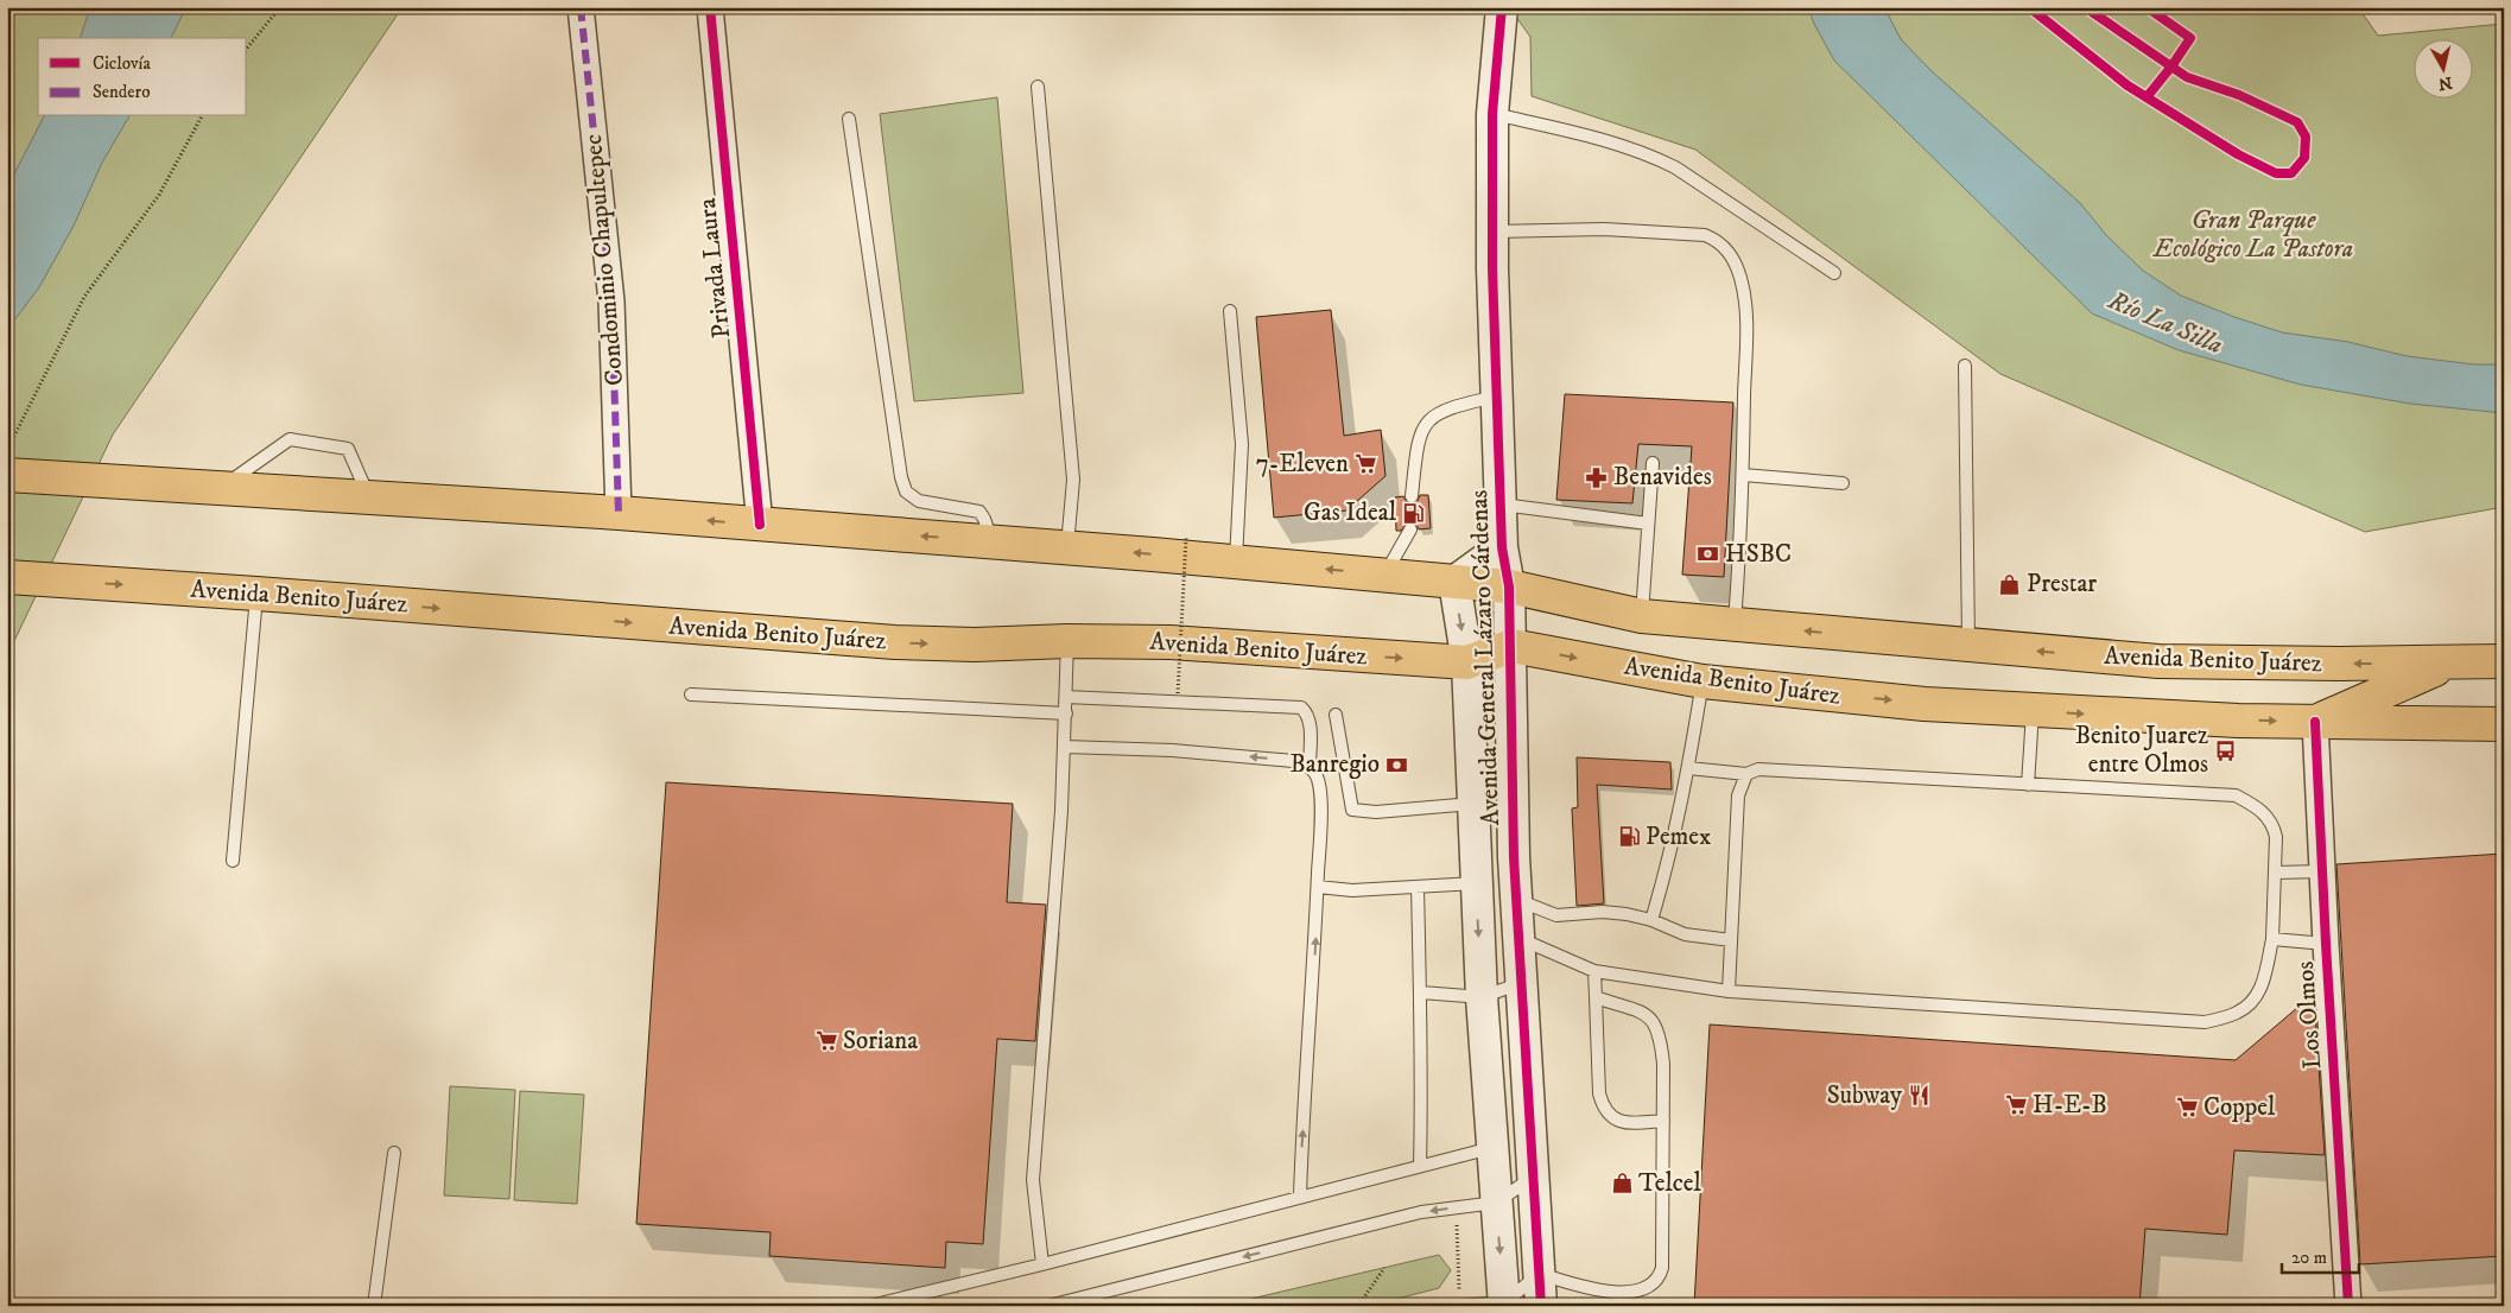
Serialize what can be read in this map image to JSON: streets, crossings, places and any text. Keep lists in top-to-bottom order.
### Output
{
  "streets": {
    "main road": ["Avenida Benito Juárez"],
    "street": [
      "Condominio Chapultepec",
      "Privada Laura",
      "Avenida General Lázaro Cárdenas",
      "Los Olmos"
    ]
  },
  "crossings": [
    ["Condominio Chapultepec", "Avenida Benito Juárez"],
    ["Privada Laura", "Avenida Benito Juárez"],
    ["Avenida Benito Juárez", "Avenida General Lázaro Cárdenas"],
    ["Avenida Benito Juárez", "Los Olmos"]
  ],
  "water": ["Río La Silla"],
  "parks": ["Gran Parque Ecológico La Pastora"],
  "places": {
    "supermarket": [
      "7-Eleven",
      "Soriana",
      "H-E-B",
      "Coppel"
    ],
    "pharmacy": ["Benavides"],
    "fuel station": ["Gas Ideal", "Pemex"],
    "bank": ["HSBC", "Banregio"],
    "shop": ["Prestar", "Telcel"],
    "bus stop": ["Benito Juarez entre Olmos"],
    "restaurant": ["Subway"]
  },
  "legend": ["Ciclovía", "Sendero"],
  "scale_bar": "20 m",
  "north": "bottom"
}
